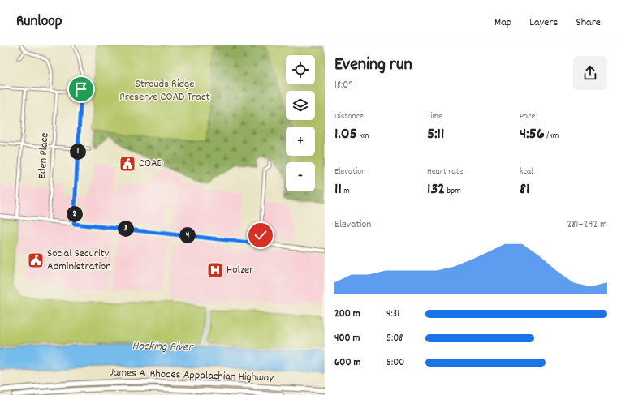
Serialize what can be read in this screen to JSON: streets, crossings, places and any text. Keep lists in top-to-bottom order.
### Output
{
  "streets": {
    "highway": ["James A. Rhodes Appalachian Highway"],
    "street": ["Eden Place"]
  },
  "water": ["Hocking River"],
  "parks": ["Strouds Ridge Preserve COAD Tract"],
  "places": {
    "public building": ["COAD", "Social Security Administration"],
    "hospital": ["Holzer"]
  },
  "page": {
    "header": "Runloop",
    "nav": ["Map", "Layers", "Share"],
    "heading": ["Evening run", "18:09"],
    "map_buttons": ["+", "−"],
    "stats": [
      ["Distance", "1.05 km"],
      ["Time", "5:11"],
      ["Pace", "4:56 /km"],
      ["Elevation", "11 m"],
      ["Heart rate", "132 bpm"],
      ["kcal", "81"]
    ],
    "pins": [
      "1",
      "2",
      "3",
      "4"
    ],
    "chart": ["Elevation", "281–292 m"],
    "list": [
      {
        "name": "200 m",
        "note": "4:31"
      },
      {
        "name": "400 m",
        "note": "5:08"
      },
      {
        "name": "600 m",
        "note": "5:00"
      }
    ]
  }
}
